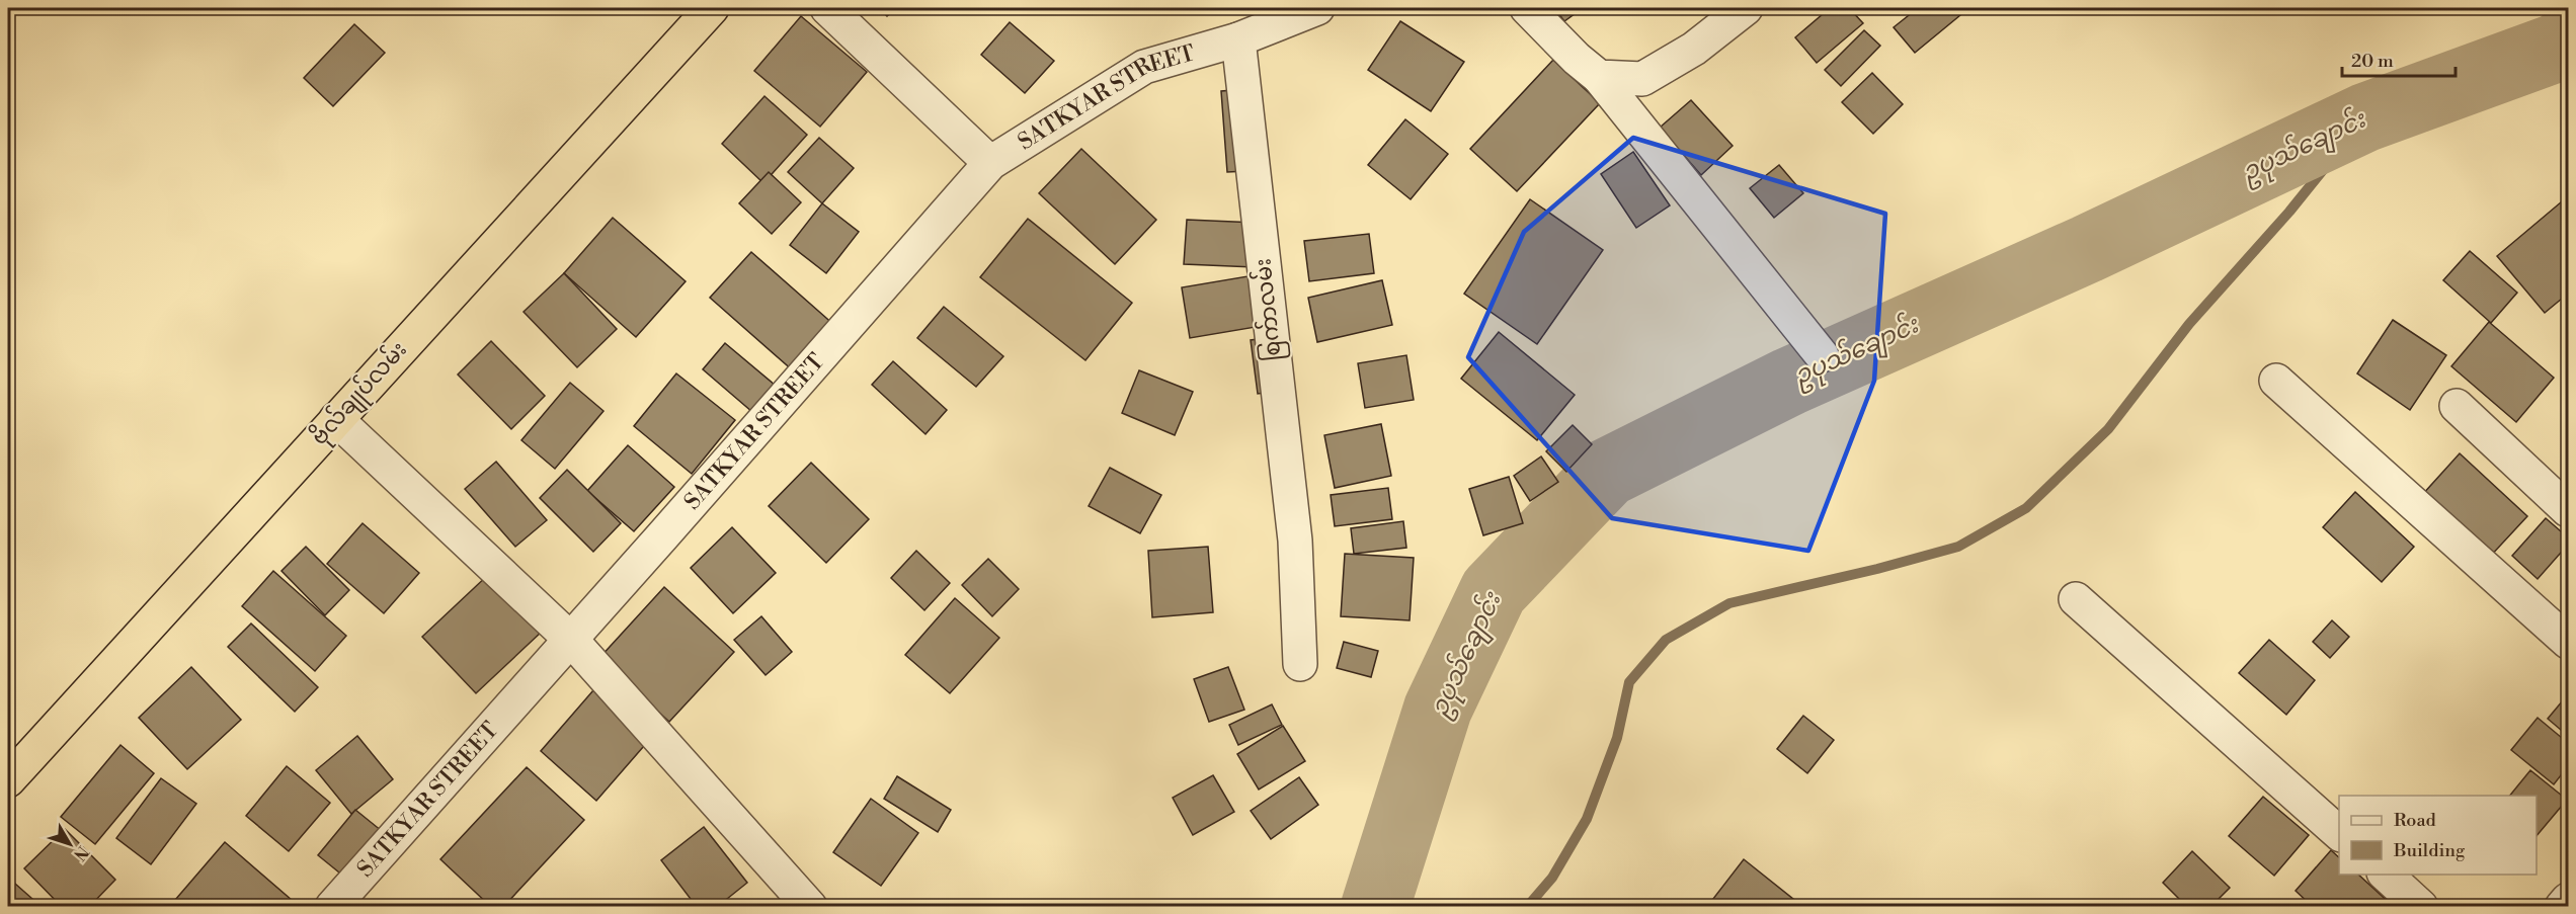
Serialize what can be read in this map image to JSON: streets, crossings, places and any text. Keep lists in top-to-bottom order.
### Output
{
  "streets": {
    "highway": ["ဗိုလ်ချုပ်လမ်း"],
    "street": ["SATKYAR STREET", "စြက်ာလမ်း"]
  },
  "crossings": [
    ["SATKYAR STREET", "စြက်ာလမ်း"]
  ],
  "water": ["ဥပုသ်ချောင်း"],
  "legend": ["Road", "Building"],
  "scale_bar": "20 m",
  "north": "bottom right"
}
